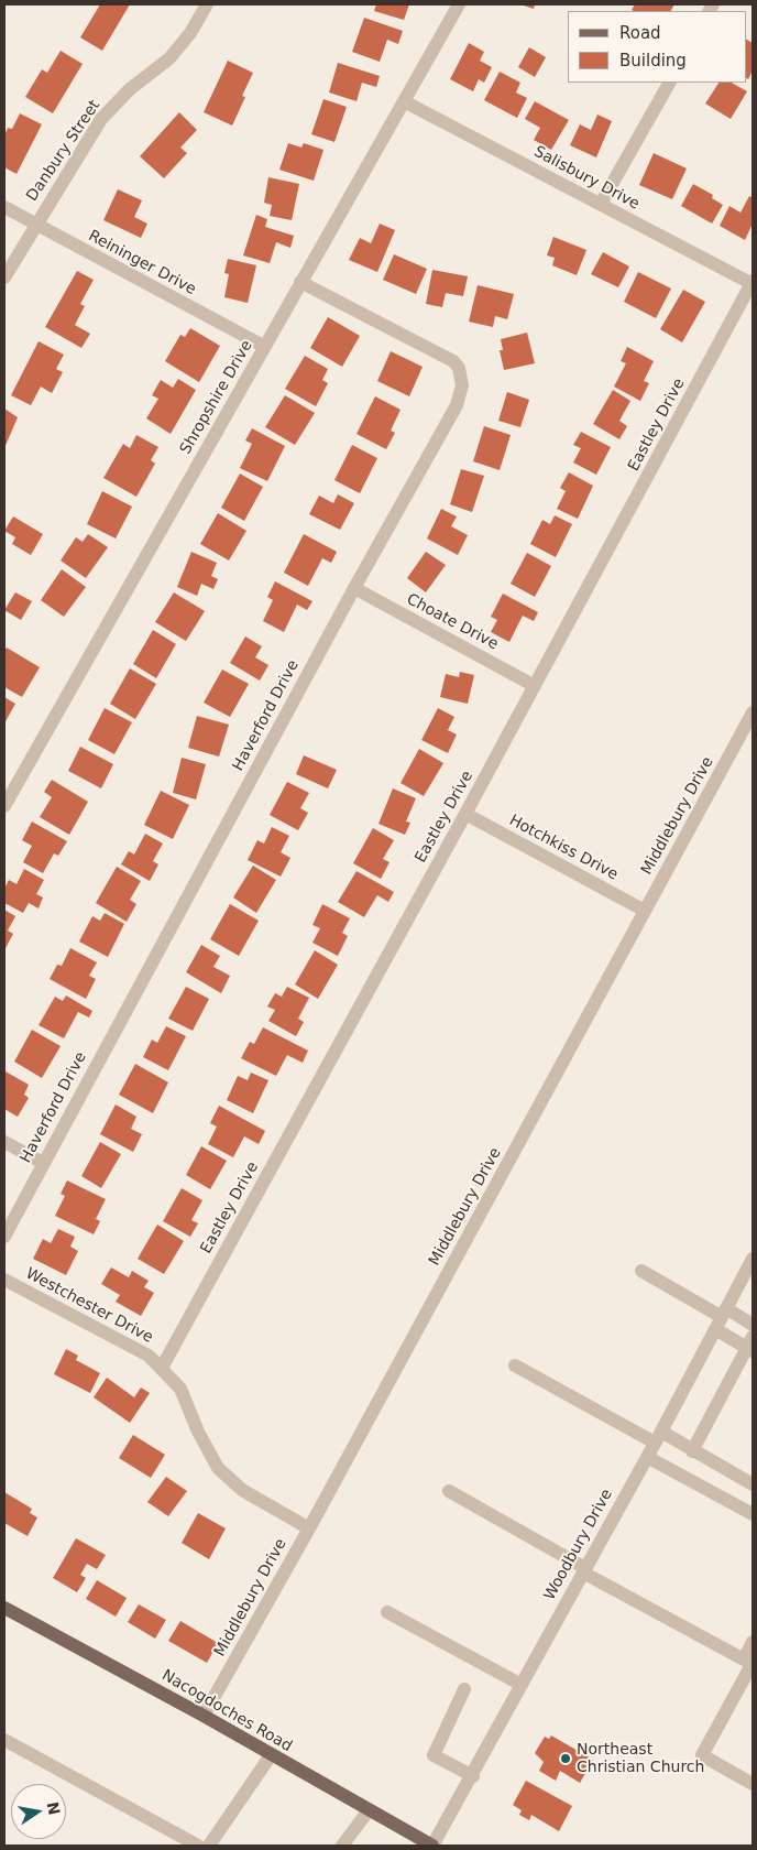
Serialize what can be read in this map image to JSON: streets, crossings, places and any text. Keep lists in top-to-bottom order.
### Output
{
  "streets": {
    "main road": ["Nacogdoches Road"],
    "street": [
      "Danbury Street",
      "Salisbury Drive",
      "Reininger Drive",
      "Shropshire Drive",
      "Eastley Drive",
      "Choate Drive",
      "Haverford Drive",
      "Middlebury Drive",
      "Hotchkiss Drive",
      "Westchester Drive",
      "Woodbury Drive"
    ]
  },
  "crossings": [
    ["Danbury Street", "Reininger Drive"],
    ["Salisbury Drive", "Shropshire Drive"],
    ["Salisbury Drive", "Eastley Drive"],
    ["Reininger Drive", "Shropshire Drive"],
    ["Shropshire Drive", "Haverford Drive"],
    ["Eastley Drive", "Choate Drive"],
    ["Eastley Drive", "Hotchkiss Drive"],
    ["Eastley Drive", "Westchester Drive"],
    ["Choate Drive", "Haverford Drive"],
    ["Middlebury Drive", "Hotchkiss Drive"],
    ["Middlebury Drive", "Westchester Drive"],
    ["Middlebury Drive", "Nacogdoches Road"],
    ["Woodbury Drive", "Nacogdoches Road"]
  ],
  "places": ["Northeast Christian Church"],
  "legend": ["Road", "Building"],
  "north": "right"
}
